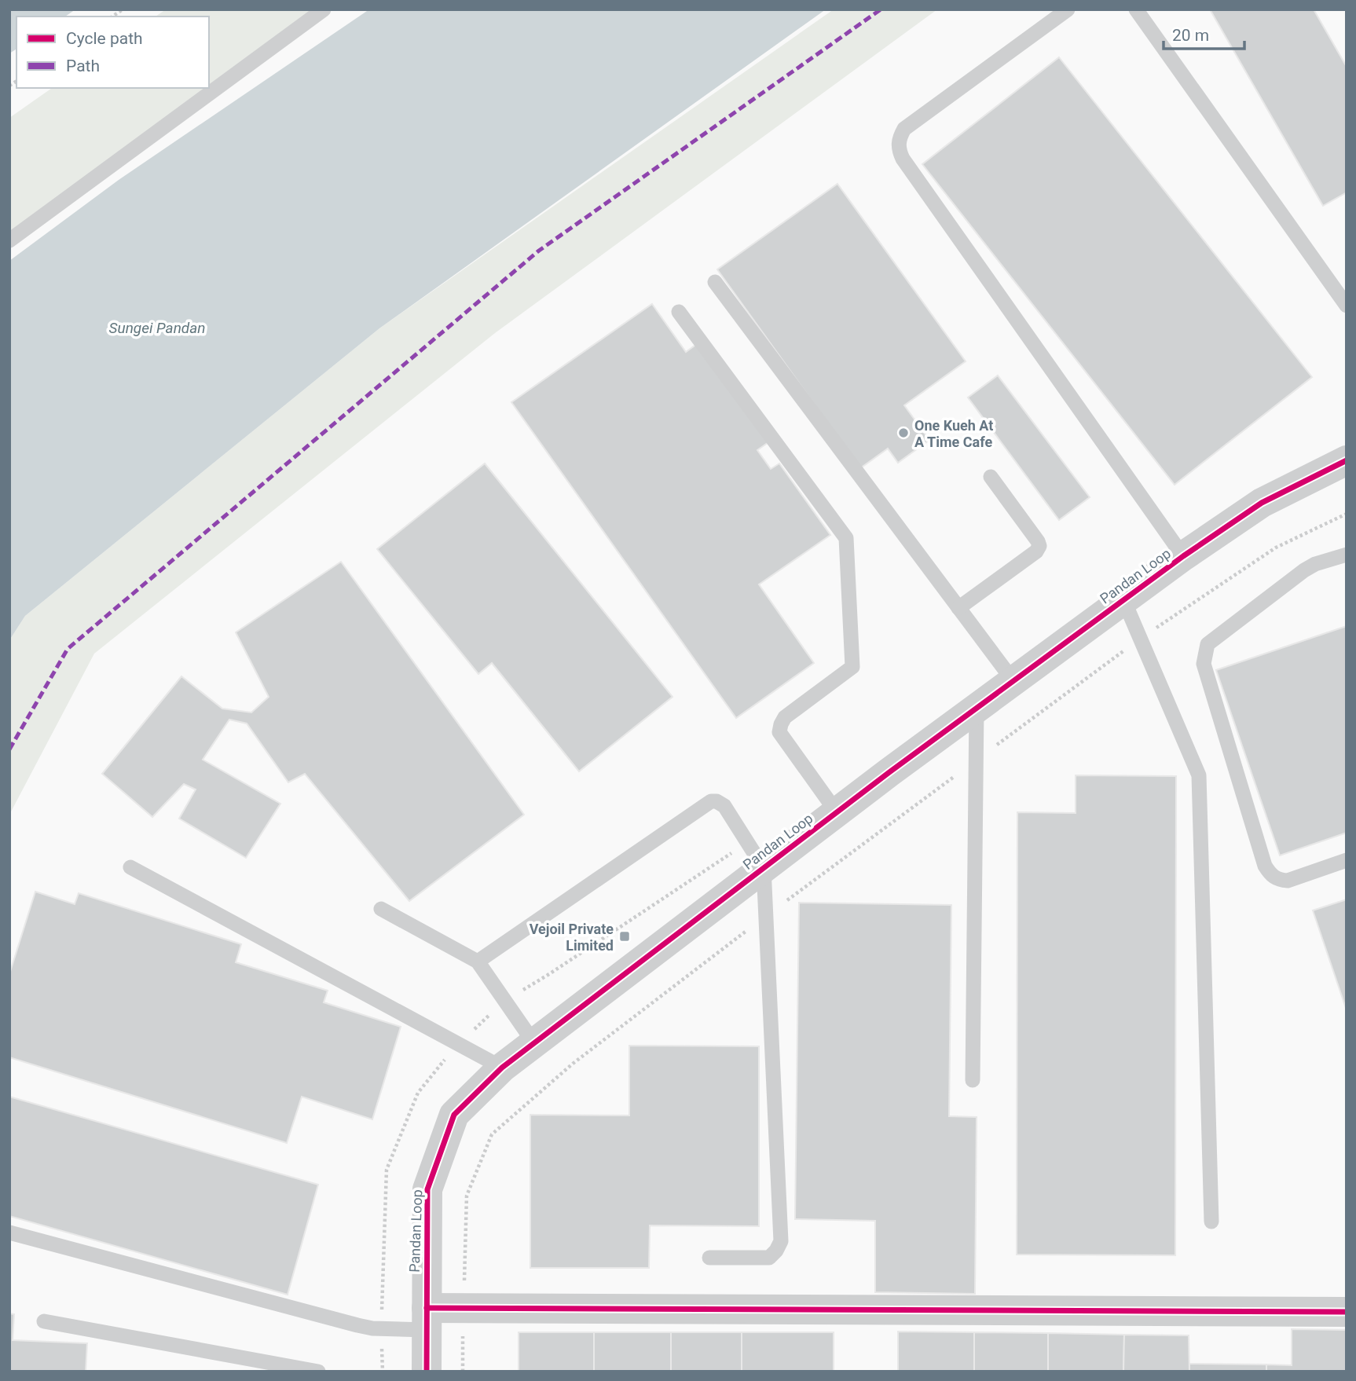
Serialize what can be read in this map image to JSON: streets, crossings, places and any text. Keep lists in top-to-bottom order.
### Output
{
  "streets": {
    "street": ["Pandan Loop"]
  },
  "water": ["Sungei Pandan"],
  "places": {
    "other": ["One Kueh At A Time Cafe"],
    "transit": ["Vejoil Private Limited"]
  },
  "legend": ["Cycle path", "Path"],
  "scale_bar": "20 m"
}
